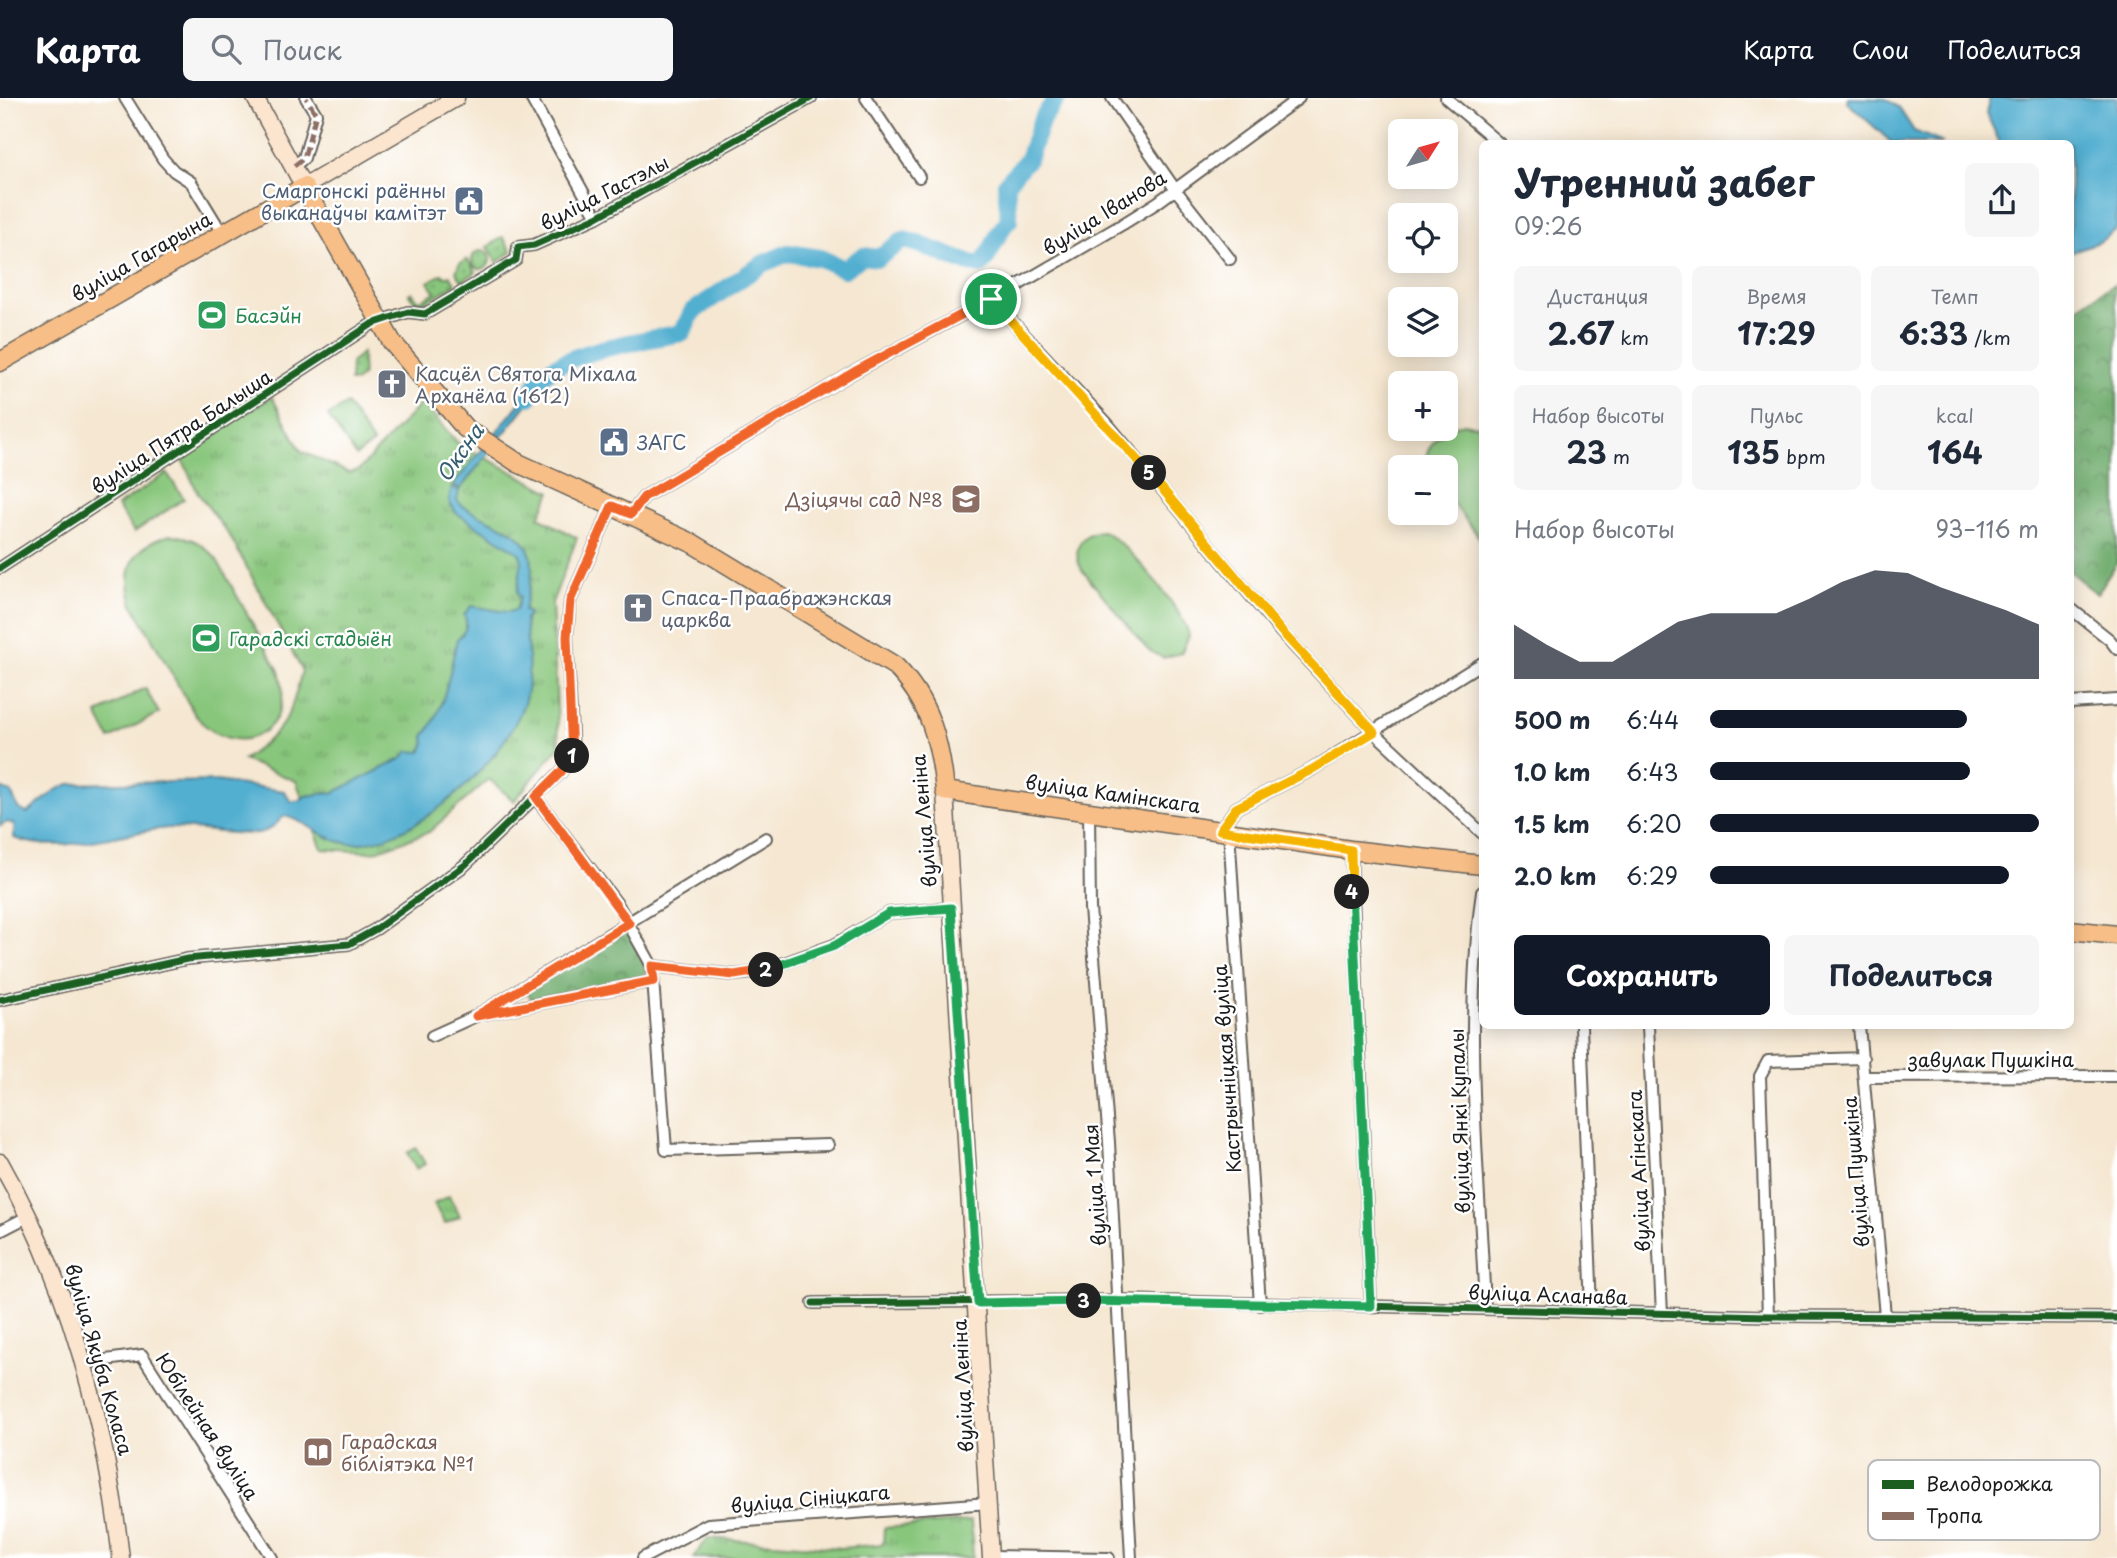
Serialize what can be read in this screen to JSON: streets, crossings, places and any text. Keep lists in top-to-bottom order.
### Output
{
  "streets": {
    "main road": [
      "вуліца Гагарына",
      "вуліца Камінскага",
      "вуліца Леніна",
      "вуліца Якуба Коласа"
    ],
    "street": [
      "вуліца Гастэлы",
      "вуліца Іванова",
      "вуліца Пятра Балыша",
      "завулак Пушкіна",
      "Кастрычніцкая вуліца",
      "вуліца Янкі Купалы",
      "вуліца Агінскага",
      "вуліца Пушкіна",
      "вуліца 1 Мая",
      "вуліца Асланава",
      "Юбілейная вуліца",
      "вуліца Сініцкага"
    ]
  },
  "crossings": [
    ["вуліца Гастэлы", "вуліца Пятра Балыша"],
    ["вуліца Гастэлы", "вуліца Леніна"],
    ["вуліца Іванова", "вуліца Леніна"],
    ["вуліца Гагарына", "вуліца Леніна"],
    ["вуліца Пятра Балыша", "вуліца Леніна"],
    ["вуліца Камінскага", "вуліца Леніна"],
    ["вуліца Камінскага", "Кастрычніцкая вуліца"],
    ["вуліца Камінскага", "вуліца 1 Мая"],
    ["вуліца Леніна", "вуліца Асланава"],
    ["вуліца Леніна", "вуліца Сініцкага"],
    ["завулак Пушкіна", "вуліца Пушкіна"],
    ["Кастрычніцкая вуліца", "вуліца Асланава"],
    ["вуліца Янкі Купалы", "вуліца Асланава"],
    ["вуліца Агінскага", "вуліца Асланава"],
    ["вуліца Пушкіна", "вуліца Асланава"],
    ["вуліца 1 Мая", "вуліца Асланава"],
    ["вуліца Якуба Коласа", "Юбілейная вуліца"]
  ],
  "water": ["Оксна"],
  "places": {
    "public building": ["Смаргонскі раённы выканаўчы камітэт", "ЗАГС"],
    "sports": ["Басэйн", "Гарадскі стадыён"],
    "church": ["Касцёл Святога Міхала Арханёла (1612)", "Спаса-Праабражэнская царква"],
    "school or university": ["Дзіцячы сад №8"],
    "library": ["Гарадская бібліятэка №1"]
  },
  "legend": ["Велодорожка", "Тропа"],
  "north": "top right",
  "page": {
    "header": "Карта",
    "search": "Поиск",
    "nav": ["Карта", "Слои", "Поделиться"],
    "map_buttons": ["+", "−"],
    "heading": ["Утренний забег", "09:26"],
    "stats": [
      ["Дистанция", "2.67 km"],
      ["Время", "17:29"],
      ["Темп", "6:33 /km"],
      ["Набор высоты", "23 m"],
      ["Пульс", "135 bpm"],
      ["kcal", "164"]
    ],
    "pins": [
      "5",
      "1",
      "4",
      "2",
      "3"
    ],
    "chart": ["Набор высоты", "93–116 m"],
    "list": [
      {
        "name": "500 m",
        "note": "6:44"
      },
      {
        "name": "1.0 km",
        "note": "6:43"
      },
      {
        "name": "1.5 km",
        "note": "6:20"
      },
      {
        "name": "2.0 km",
        "note": "6:29"
      }
    ],
    "buttons": ["Сохранить", "Поделиться"]
  }
}
